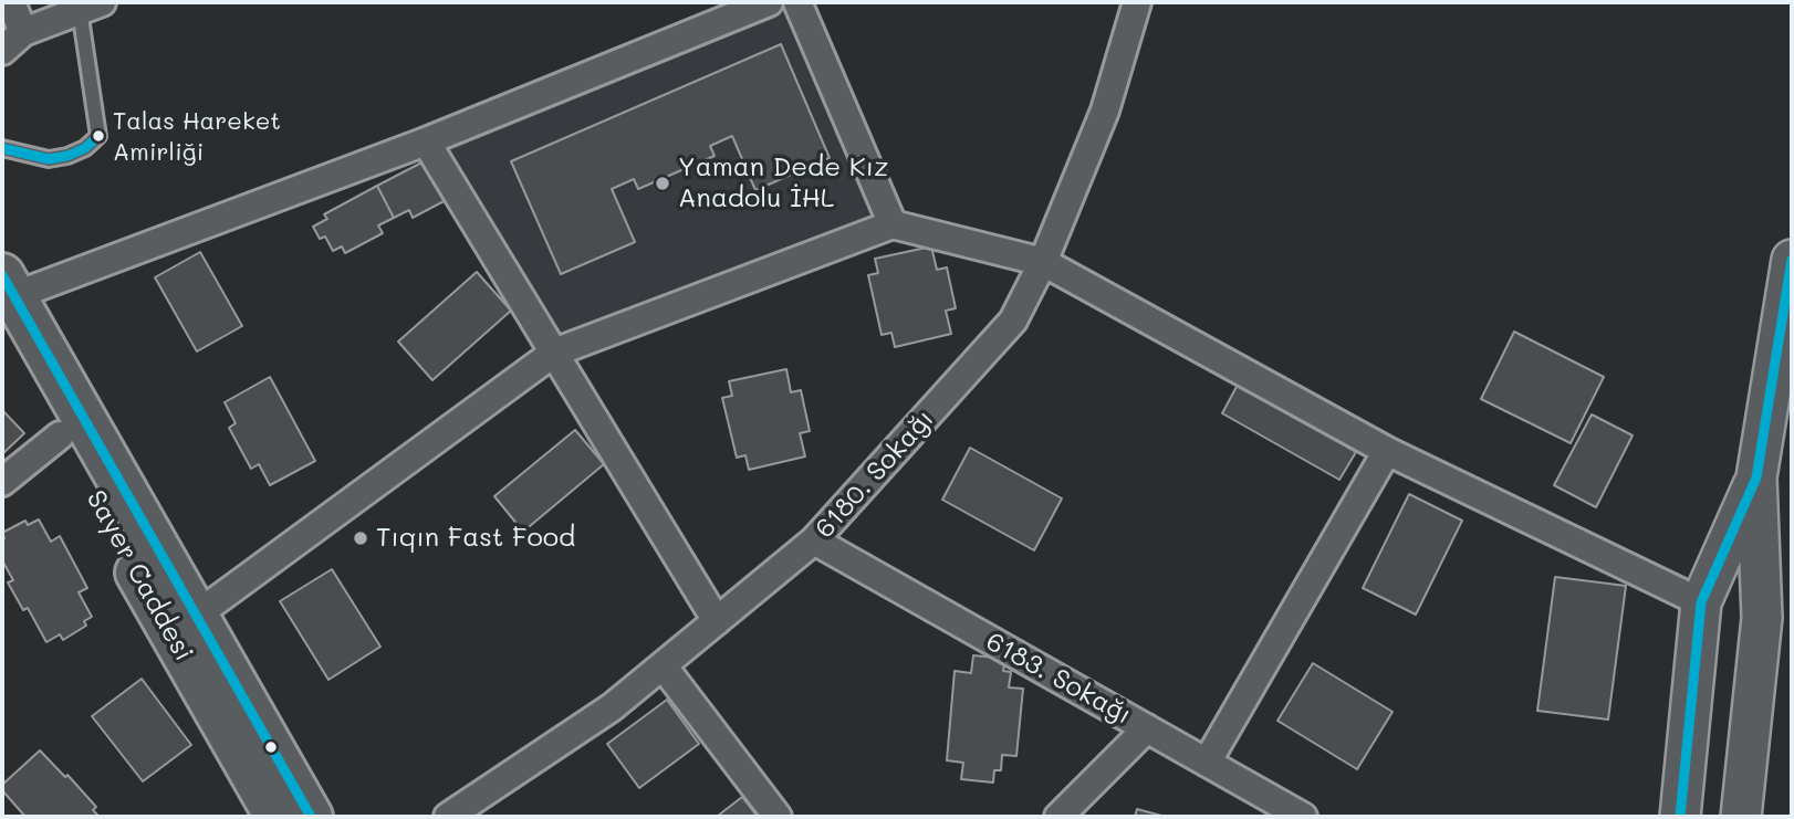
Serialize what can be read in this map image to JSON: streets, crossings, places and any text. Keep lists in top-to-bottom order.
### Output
{
  "streets": {
    "main road": ["Sayer Caddesi"],
    "street": ["6180. Sokağı", "6183. Sokağı"]
  },
  "crossings": [
    ["6180. Sokağı", "6183. Sokağı"]
  ],
  "places": ["Talas Hareket Amirliği", "Yaman Dede Kız Anadolu İHL", "Tıqın Fast Food"]
}
